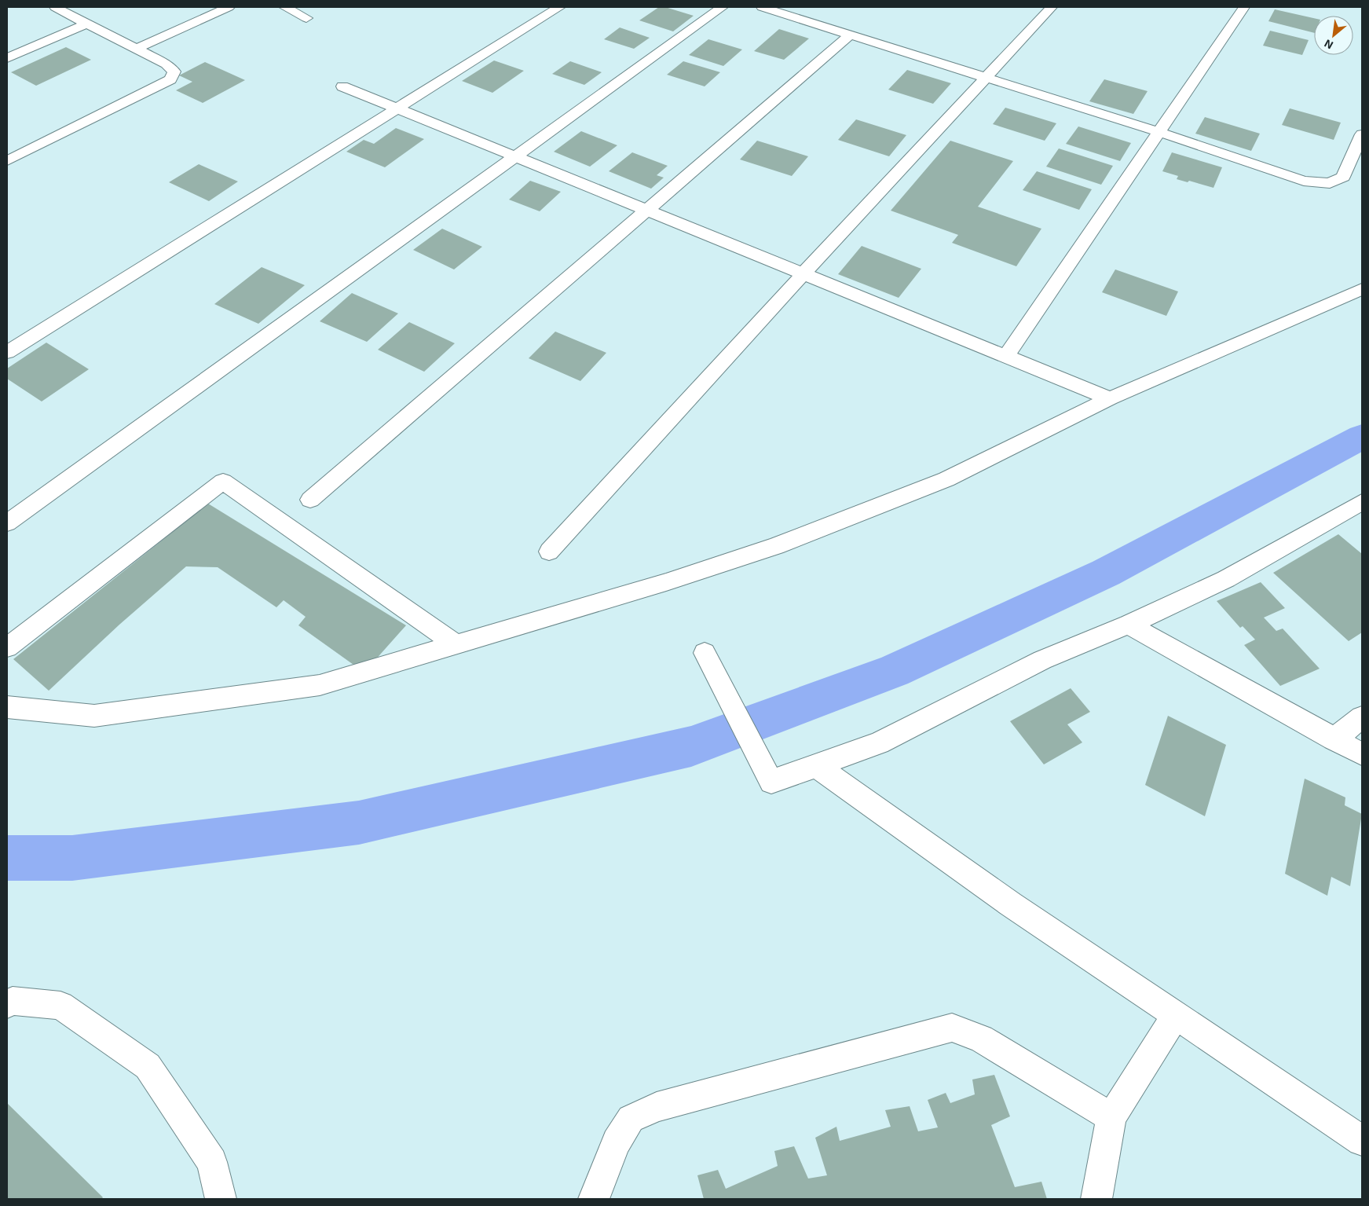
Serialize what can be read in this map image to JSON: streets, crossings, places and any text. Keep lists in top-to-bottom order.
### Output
{
  "north": "bottom left"
}
